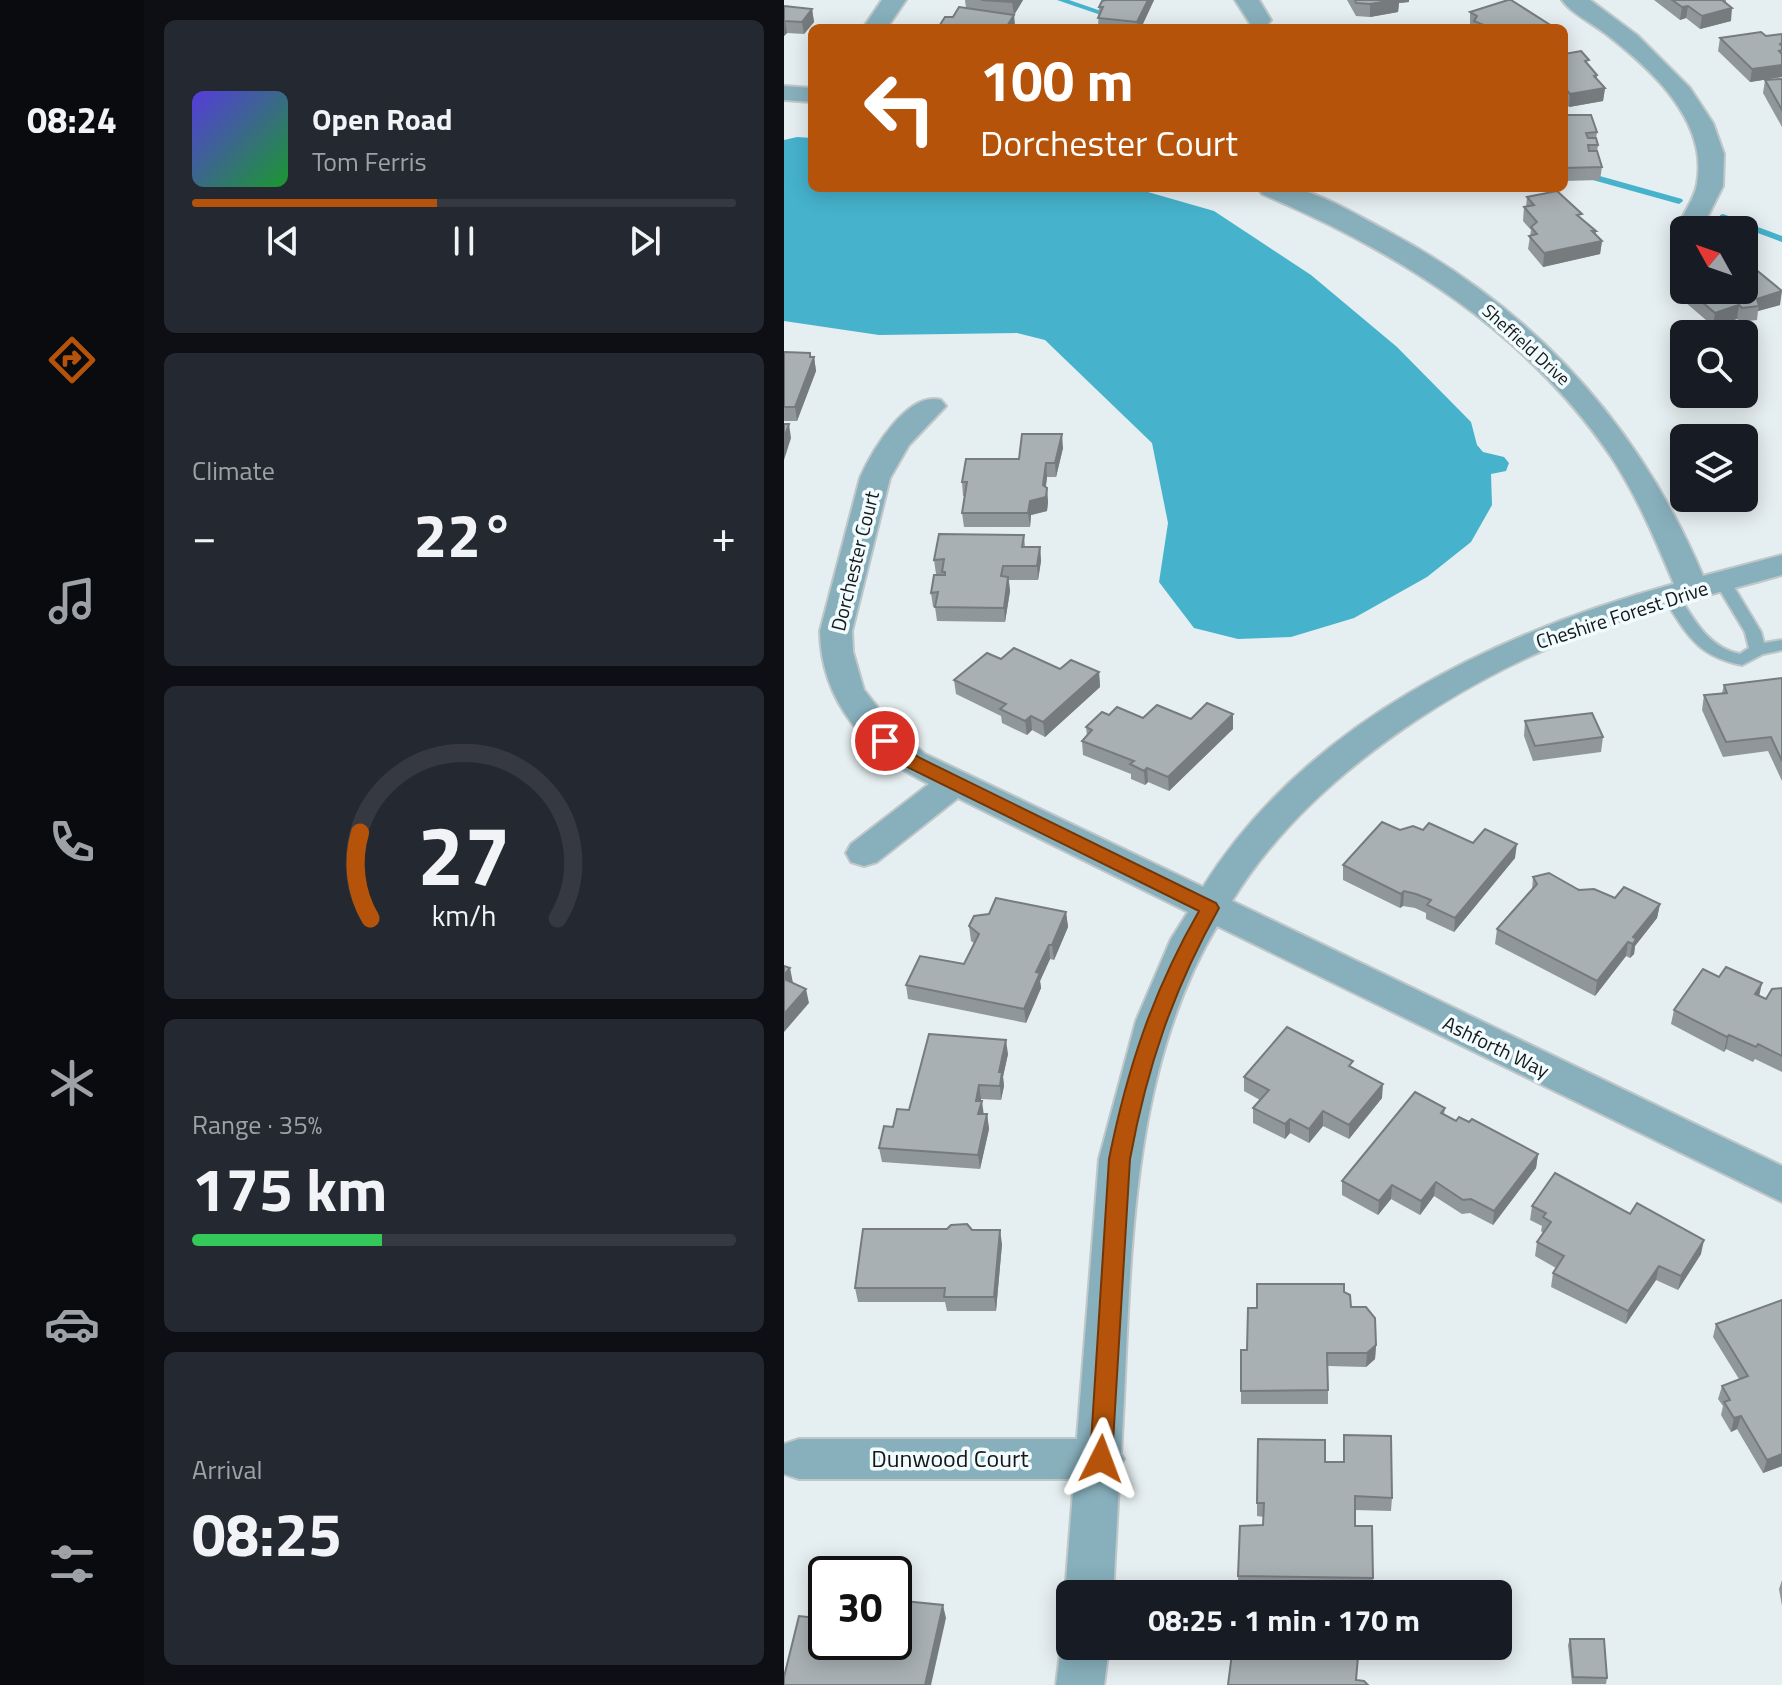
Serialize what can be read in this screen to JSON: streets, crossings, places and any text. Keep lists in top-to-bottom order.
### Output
{
  "streets": {
    "street": [
      "Sheffield Drive",
      "Dorchester Court",
      "Cheshire Forest Drive",
      "Ashforth Way",
      "Dunwood Court"
    ]
  },
  "crossings": [
    ["Sheffield Drive", "Cheshire Forest Drive"],
    ["Dorchester Court", "Cheshire Forest Drive"],
    ["Dorchester Court", "Ashforth Way"],
    ["Cheshire Forest Drive", "Ashforth Way"],
    ["Cheshire Forest Drive", "Dunwood Court"]
  ],
  "north": "top left",
  "page": {
    "tabs": "08:24",
    "turn": ["100 m", "Dorchester Court"],
    "song": ["Open Road", "Tom Ferris"],
    "tile": [
      "Climate",
      ["Range · 35%", "175 km"],
      ["Arrival", "08:25"]
    ],
    "heat": ["−", "22°", "+"],
    "limit": "30",
    "trip": "08:25 · 1 min · 170 m",
    "gauge": ["27", "km/h"]
  }
}
